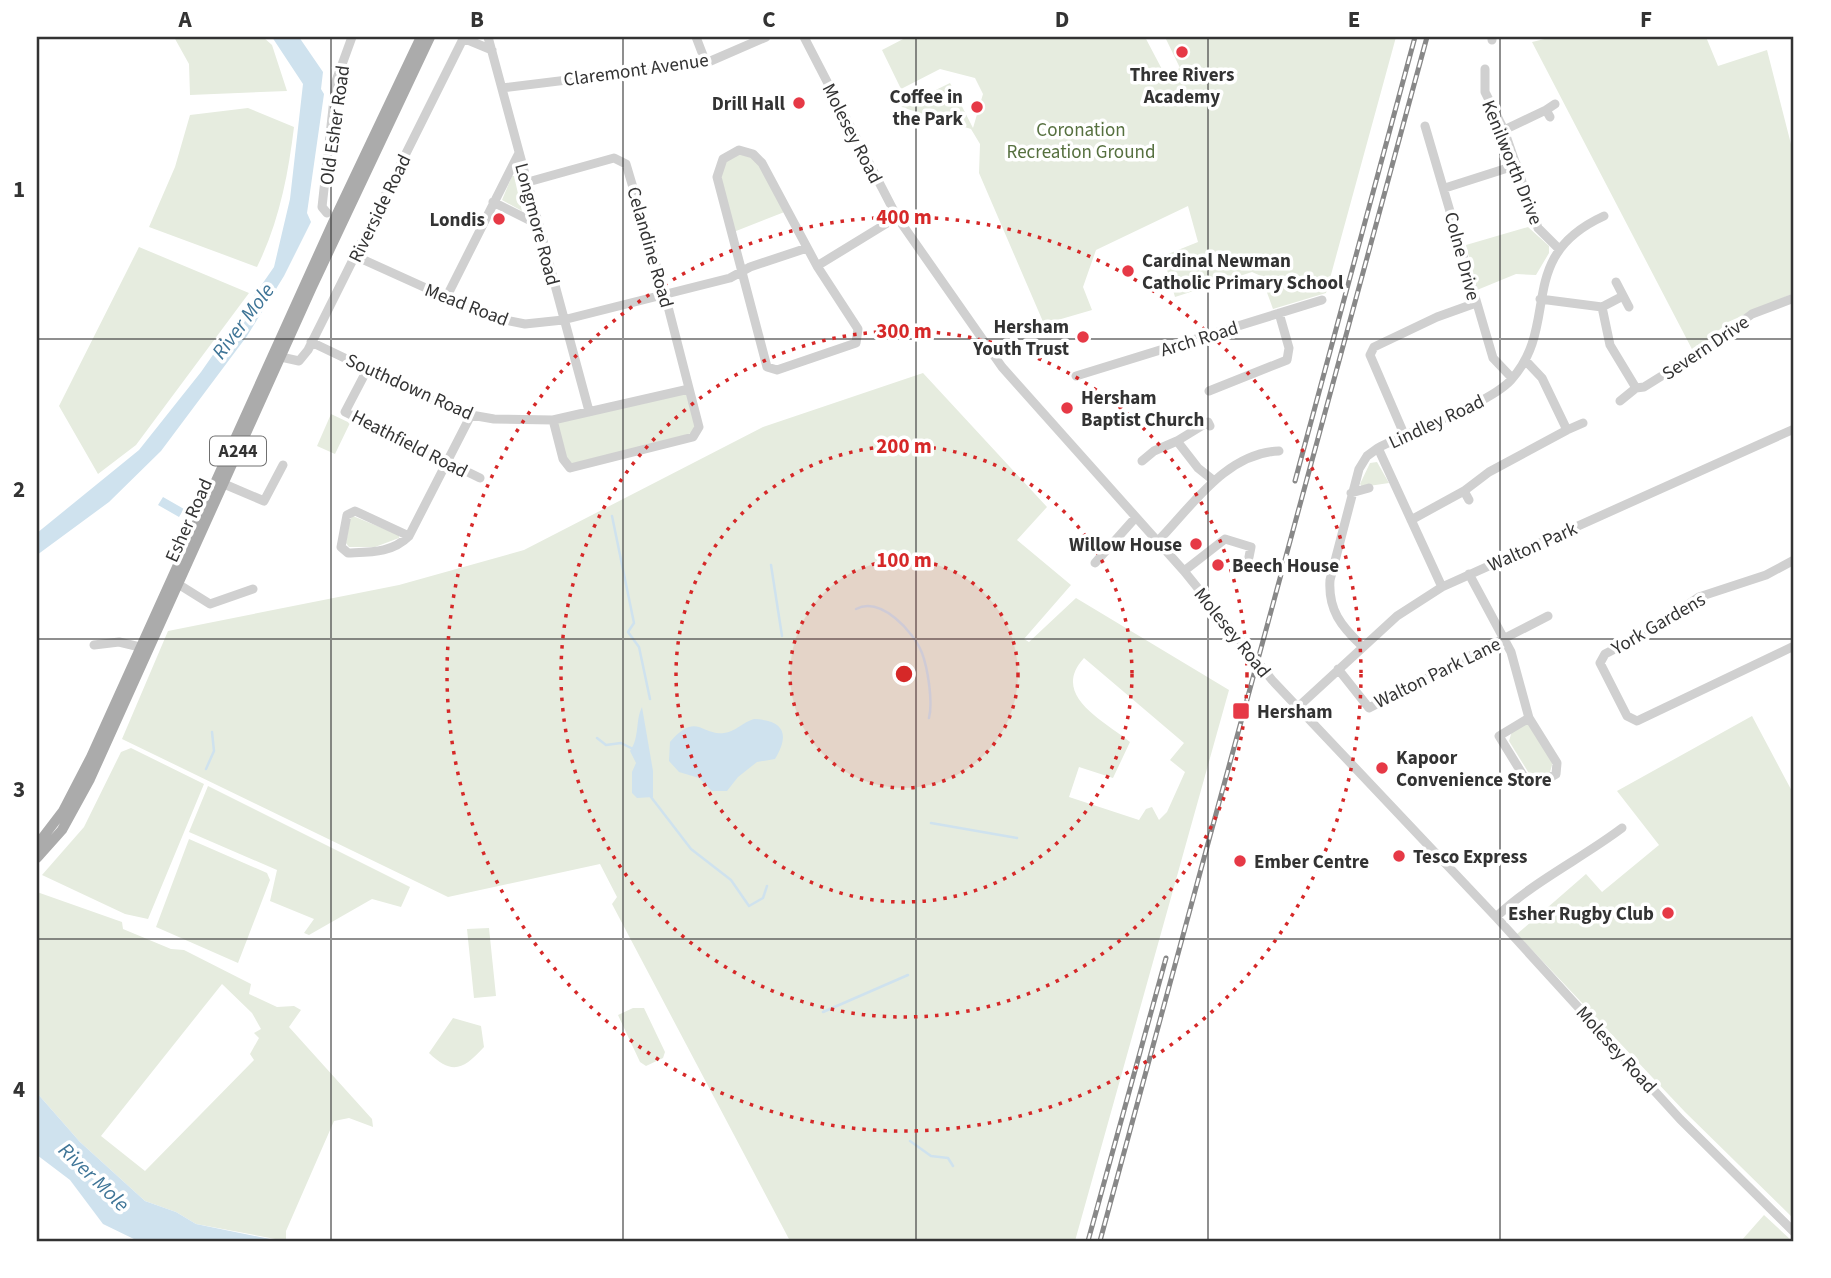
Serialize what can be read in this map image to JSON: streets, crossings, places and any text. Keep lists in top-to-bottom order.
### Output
{
  "streets": {
    "main road": ["A244", "Esher Road"],
    "street": [
      "Claremont Avenue",
      "Old Esher Road",
      "Molesey Road",
      "Kenilworth Drive",
      "Riverside Road",
      "Longmore Road",
      "Celandine Road",
      "Colne Drive",
      "Mead Road",
      "Arch Road",
      "Severn Drive",
      "Southdown Road",
      "Lindley Road",
      "Heathfield Road",
      "Walton Park",
      "York Gardens",
      "Walton Park Lane"
    ]
  },
  "crossings": [
    ["Claremont Avenue", "Longmore Road"],
    ["Molesey Road", "Walton Park"],
    ["Kenilworth Drive", "Lindley Road"],
    ["Riverside Road", "Mead Road"],
    ["Riverside Road", "Southdown Road"],
    ["Riverside Road", "Esher Road"],
    ["Longmore Road", "Celandine Road"],
    ["Longmore Road", "Mead Road"],
    ["Longmore Road", "Southdown Road"],
    ["Celandine Road", "Mead Road"],
    ["Celandine Road", "Southdown Road"],
    ["Colne Drive", "Lindley Road"],
    ["Southdown Road", "Heathfield Road"],
    ["Lindley Road", "Walton Park"],
    ["Walton Park", "Walton Park Lane"]
  ],
  "water": ["River Mole"],
  "parks": ["Coronation Recreation Ground"],
  "places": {
    "other": [
      "Three Rivers Academy",
      "Drill Hall",
      "Coffee in the Park",
      "Londis",
      "Cardinal Newman Catholic Primary School",
      "Hersham Youth Trust",
      "Hersham Baptist Church",
      "Willow House",
      "Beech House",
      "Kapoor Convenience Store",
      "Tesco Express",
      "Ember Centre",
      "Esher Rugby Club"
    ],
    "transit": ["Hersham"]
  },
  "grid": {
    "columns": [
      "A",
      "B",
      "C",
      "D",
      "E",
      "F"
    ],
    "rows": [
      "1",
      "2",
      "3",
      "4"
    ]
  },
  "rings": [
    "400 m",
    "300 m",
    "200 m",
    "100 m"
  ]
}
